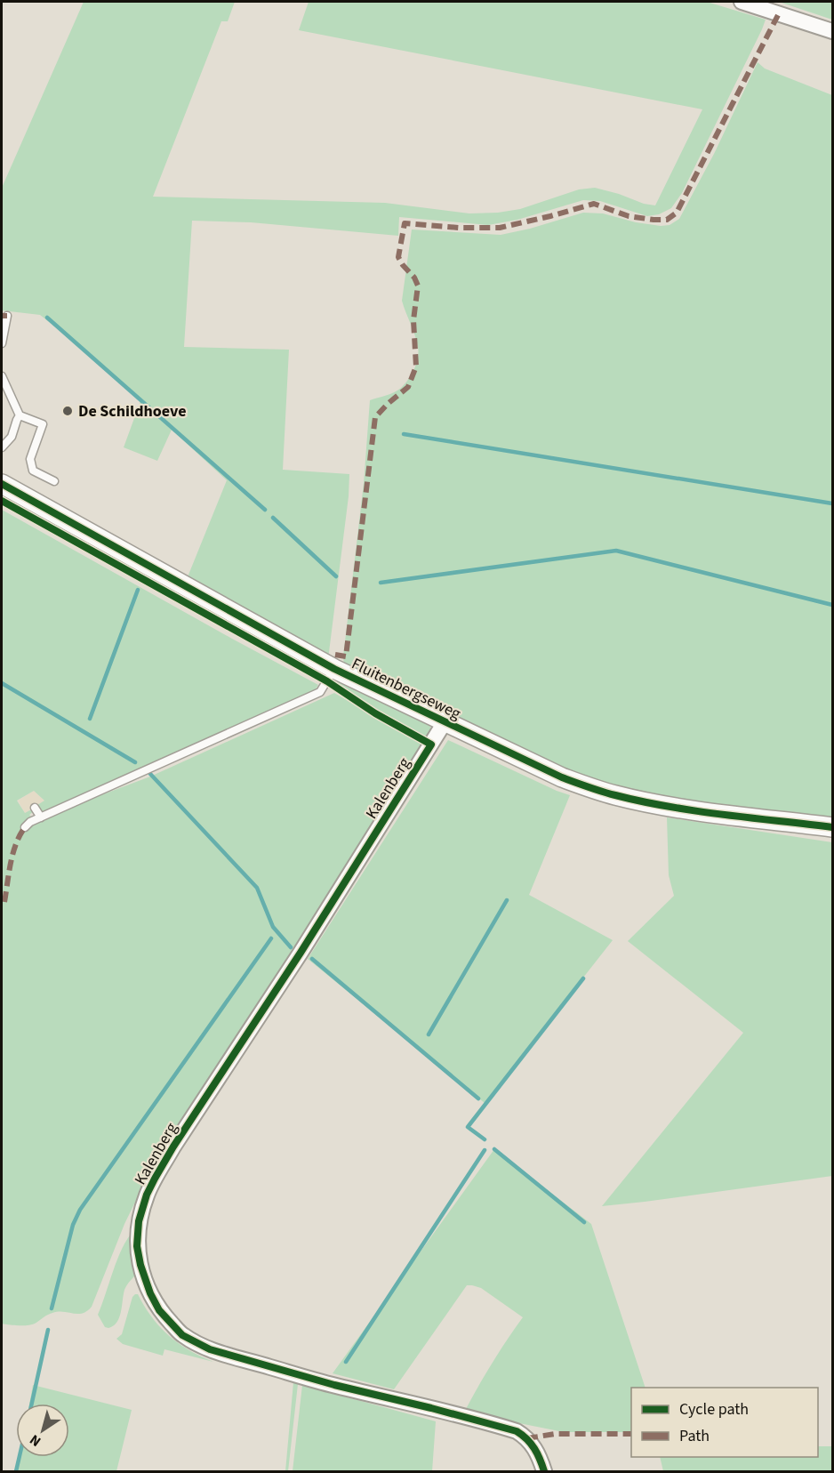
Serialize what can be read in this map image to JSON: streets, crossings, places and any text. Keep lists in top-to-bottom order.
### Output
{
  "streets": {
    "street": ["Fluitenbergseweg", "Kalenberg"]
  },
  "crossings": [
    ["Fluitenbergseweg", "Kalenberg"]
  ],
  "places": ["De Schildhoeve"],
  "legend": ["Cycle path", "Path"],
  "north": "bottom left"
}
